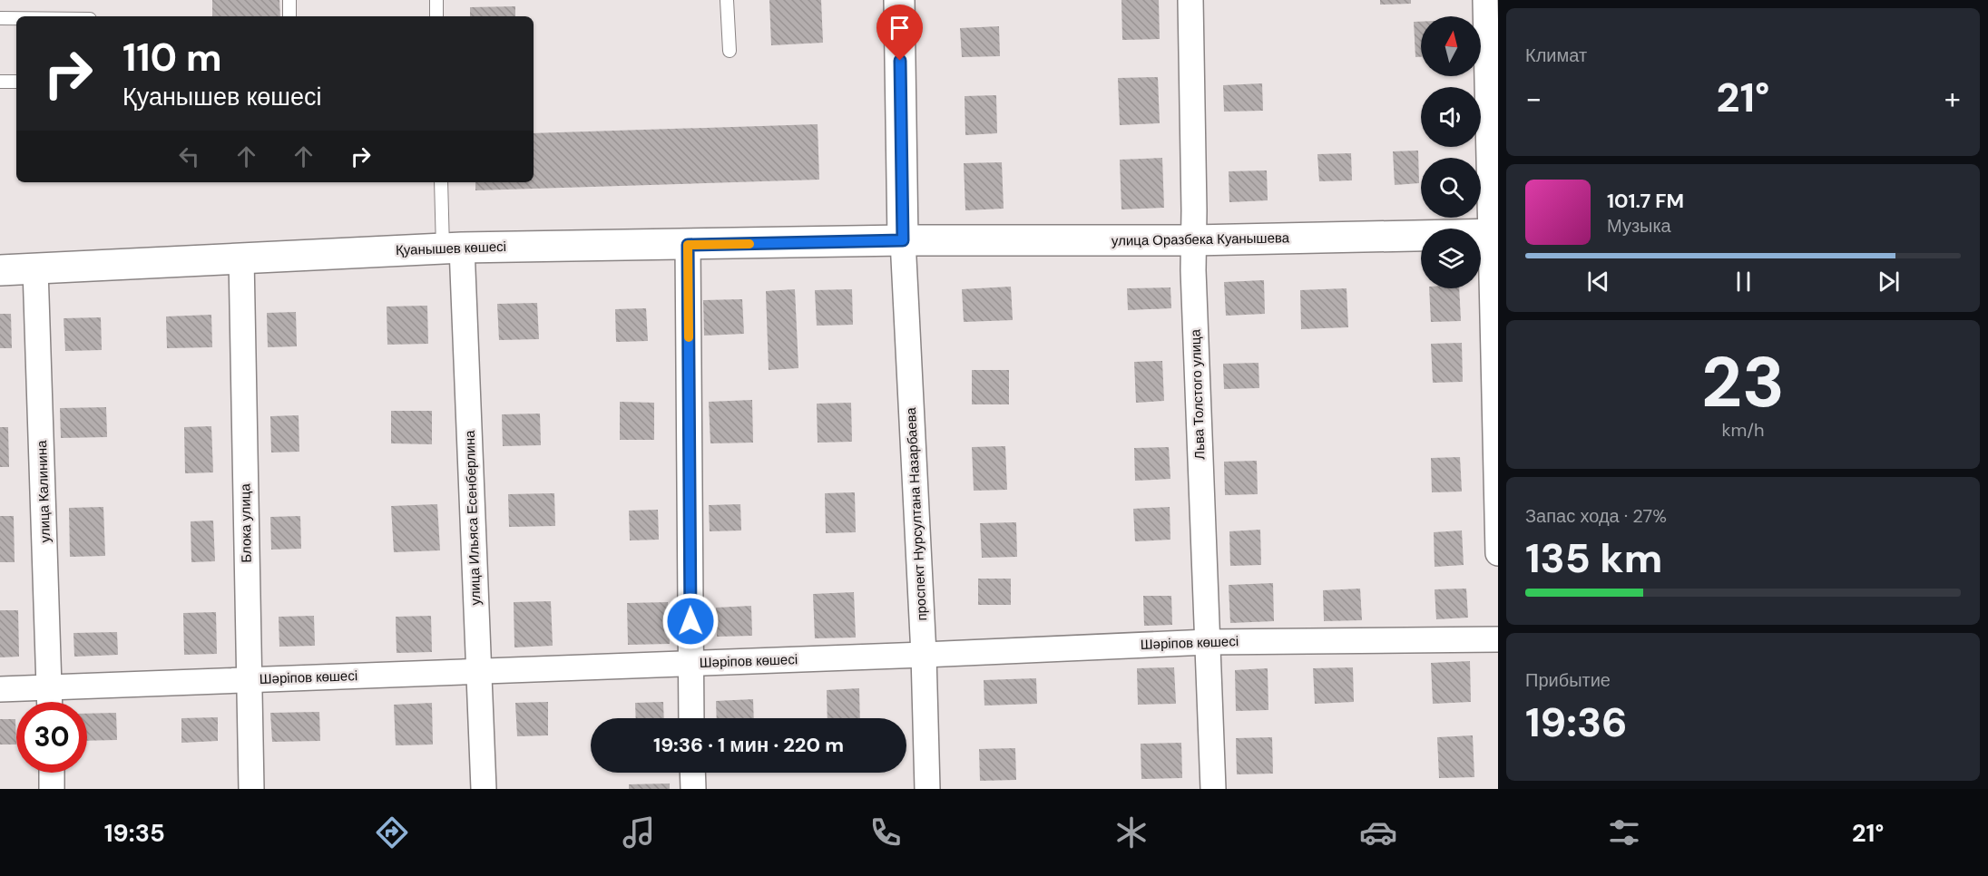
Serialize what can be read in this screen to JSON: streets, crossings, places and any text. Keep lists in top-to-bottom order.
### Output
{
  "streets": {
    "street": [
      "улица Оразбека Куанышева",
      "Қуанышев көшесі",
      "Льва Толстого улица",
      "улица Калинина",
      "проспект Нурсултана Назарбаева",
      "улица Ильяса Есенберлина",
      "Блока улица",
      "Шәріпов көшесі"
    ]
  },
  "crossings": [
    ["улица Оразбека Куанышева", "Қуанышев көшесі"],
    ["улица Оразбека Куанышева", "Льва Толстого улица"],
    ["улица Оразбека Куанышева", "проспект Нурсултана Назарбаева"],
    ["Қуанышев көшесі", "улица Калинина"],
    ["Қуанышев көшесі", "проспект Нурсултана Назарбаева"],
    ["Қуанышев көшесі", "улица Ильяса Есенберлина"],
    ["Қуанышев көшесі", "Блока улица"],
    ["Льва Толстого улица", "Шәріпов көшесі"],
    ["улица Калинина", "Шәріпов көшесі"],
    ["проспект Нурсултана Назарбаева", "Шәріпов көшесі"],
    ["улица Ильяса Есенберлина", "Шәріпов көшесі"],
    ["Блока улица", "Шәріпов көшесі"]
  ],
  "north": "top",
  "page": {
    "tile": [
      "Климат",
      ["23", "km/h"],
      ["Запас хода · 27%", "135 km"],
      ["Прибытие", "19:36"]
    ],
    "turn": ["110 m", "Қуанышев көшесі"],
    "heat": ["−", "21°", "+"],
    "song": ["101.7 FM", "Музыка"],
    "limit": "30",
    "trip": "19:36 · 1 мин · 220 m",
    "tabs": ["19:35", "21°"]
  }
}
